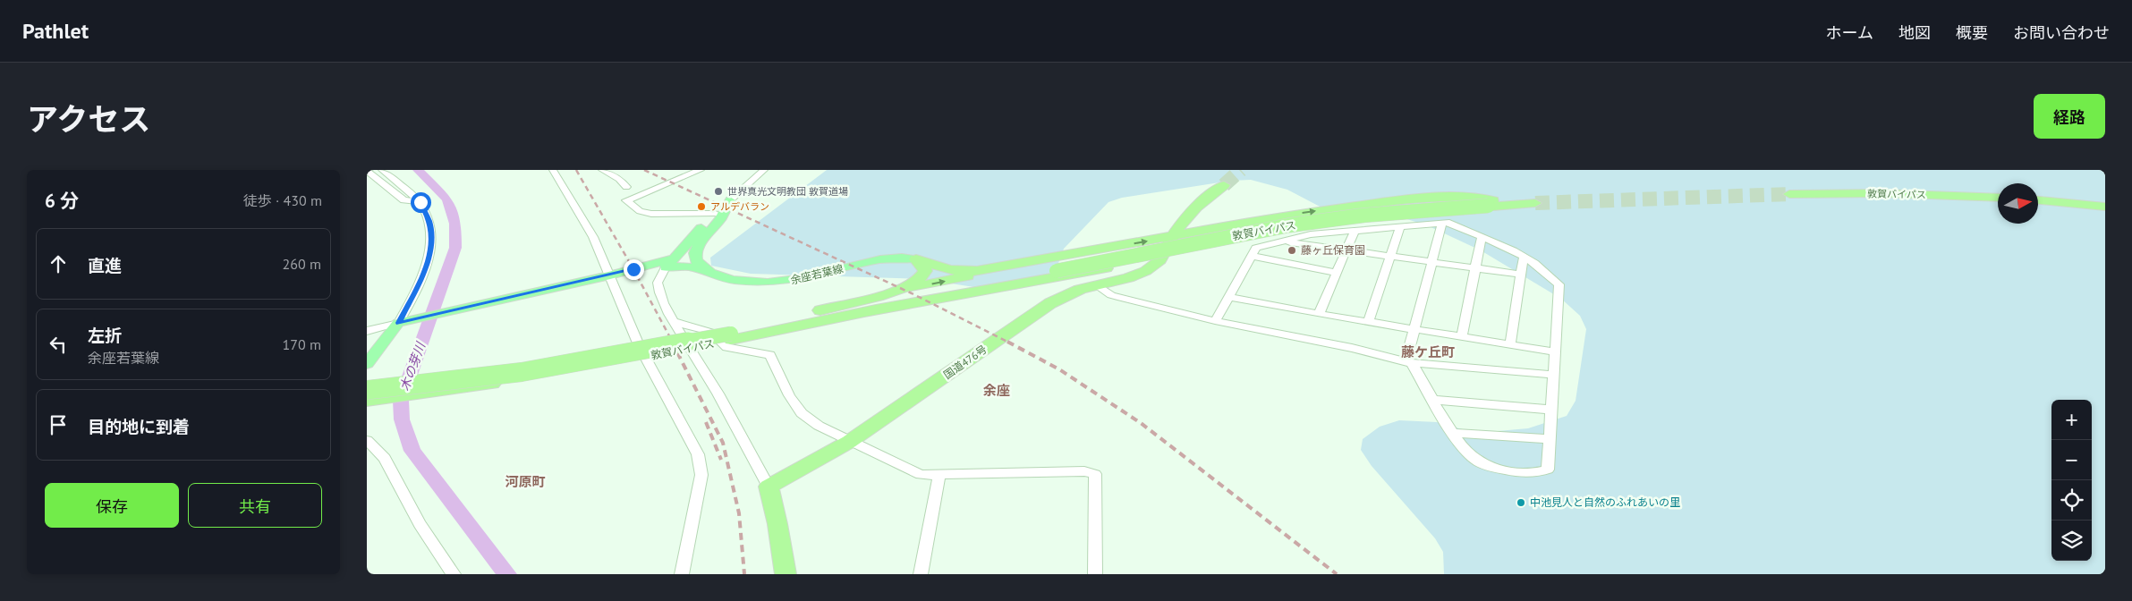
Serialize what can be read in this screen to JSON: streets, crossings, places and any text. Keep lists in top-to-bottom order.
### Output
{
  "streets": {
    "highway": ["敦賀バイパス", "国道476号"],
    "main road": ["余座若葉線"]
  },
  "districts": ["藤ケ丘町", "余座", "河原町"],
  "water": ["木の芽川"],
  "places": [
    "世界真光文明教団 敦賀道場",
    "アルデバラン",
    "藤ヶ丘保育園",
    "中池見人と自然のふれあいの里"
  ],
  "north": "right",
  "page": {
    "header": "Pathlet",
    "nav": [
      "ホーム",
      "地図",
      "概要",
      "お問い合わせ"
    ],
    "title": "アクセス",
    "buttons": [
      "経路",
      ["保存", "共有"]
    ],
    "heading": ["6 分", "徒歩 · 430 m"],
    "list": [
      ["直進", "260 m"],
      ["左折", "余座若葉線", "170 m"],
      "目的地に到着"
    ],
    "map_buttons": ["+", "−"]
  }
}
